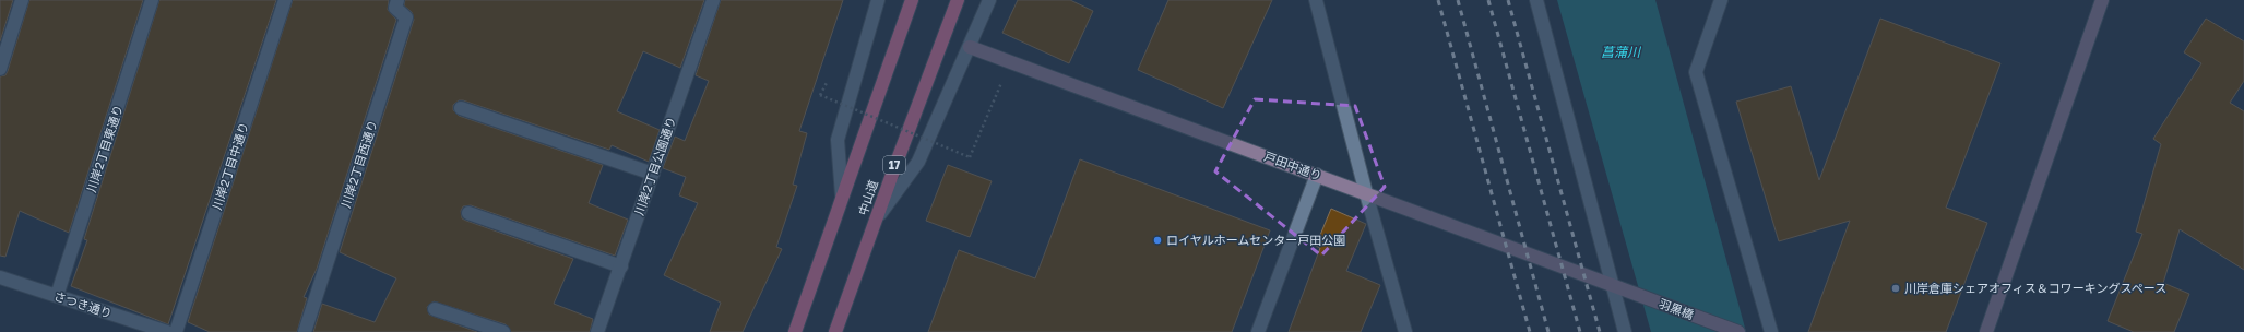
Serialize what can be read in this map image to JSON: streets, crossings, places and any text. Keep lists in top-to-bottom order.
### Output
{
  "streets": {
    "highway": ["17", "中山道"],
    "street": [
      "川岸2丁目東通り",
      "川岸2丁目西通り",
      "川岸2丁目中通り",
      "川岸2丁目公園通り",
      "戸田中通り",
      "さつき通り",
      "羽黒橋"
    ]
  },
  "crossings": [
    ["川岸2丁目東通り", "さつき通り"],
    ["戸田中通り", "羽黒橋"]
  ],
  "water": ["菖蒲川"],
  "places": ["ロイヤルホームセンター戸田公園", "川岸倉庫シェアオフィス＆コワーキングスペース"]
}
